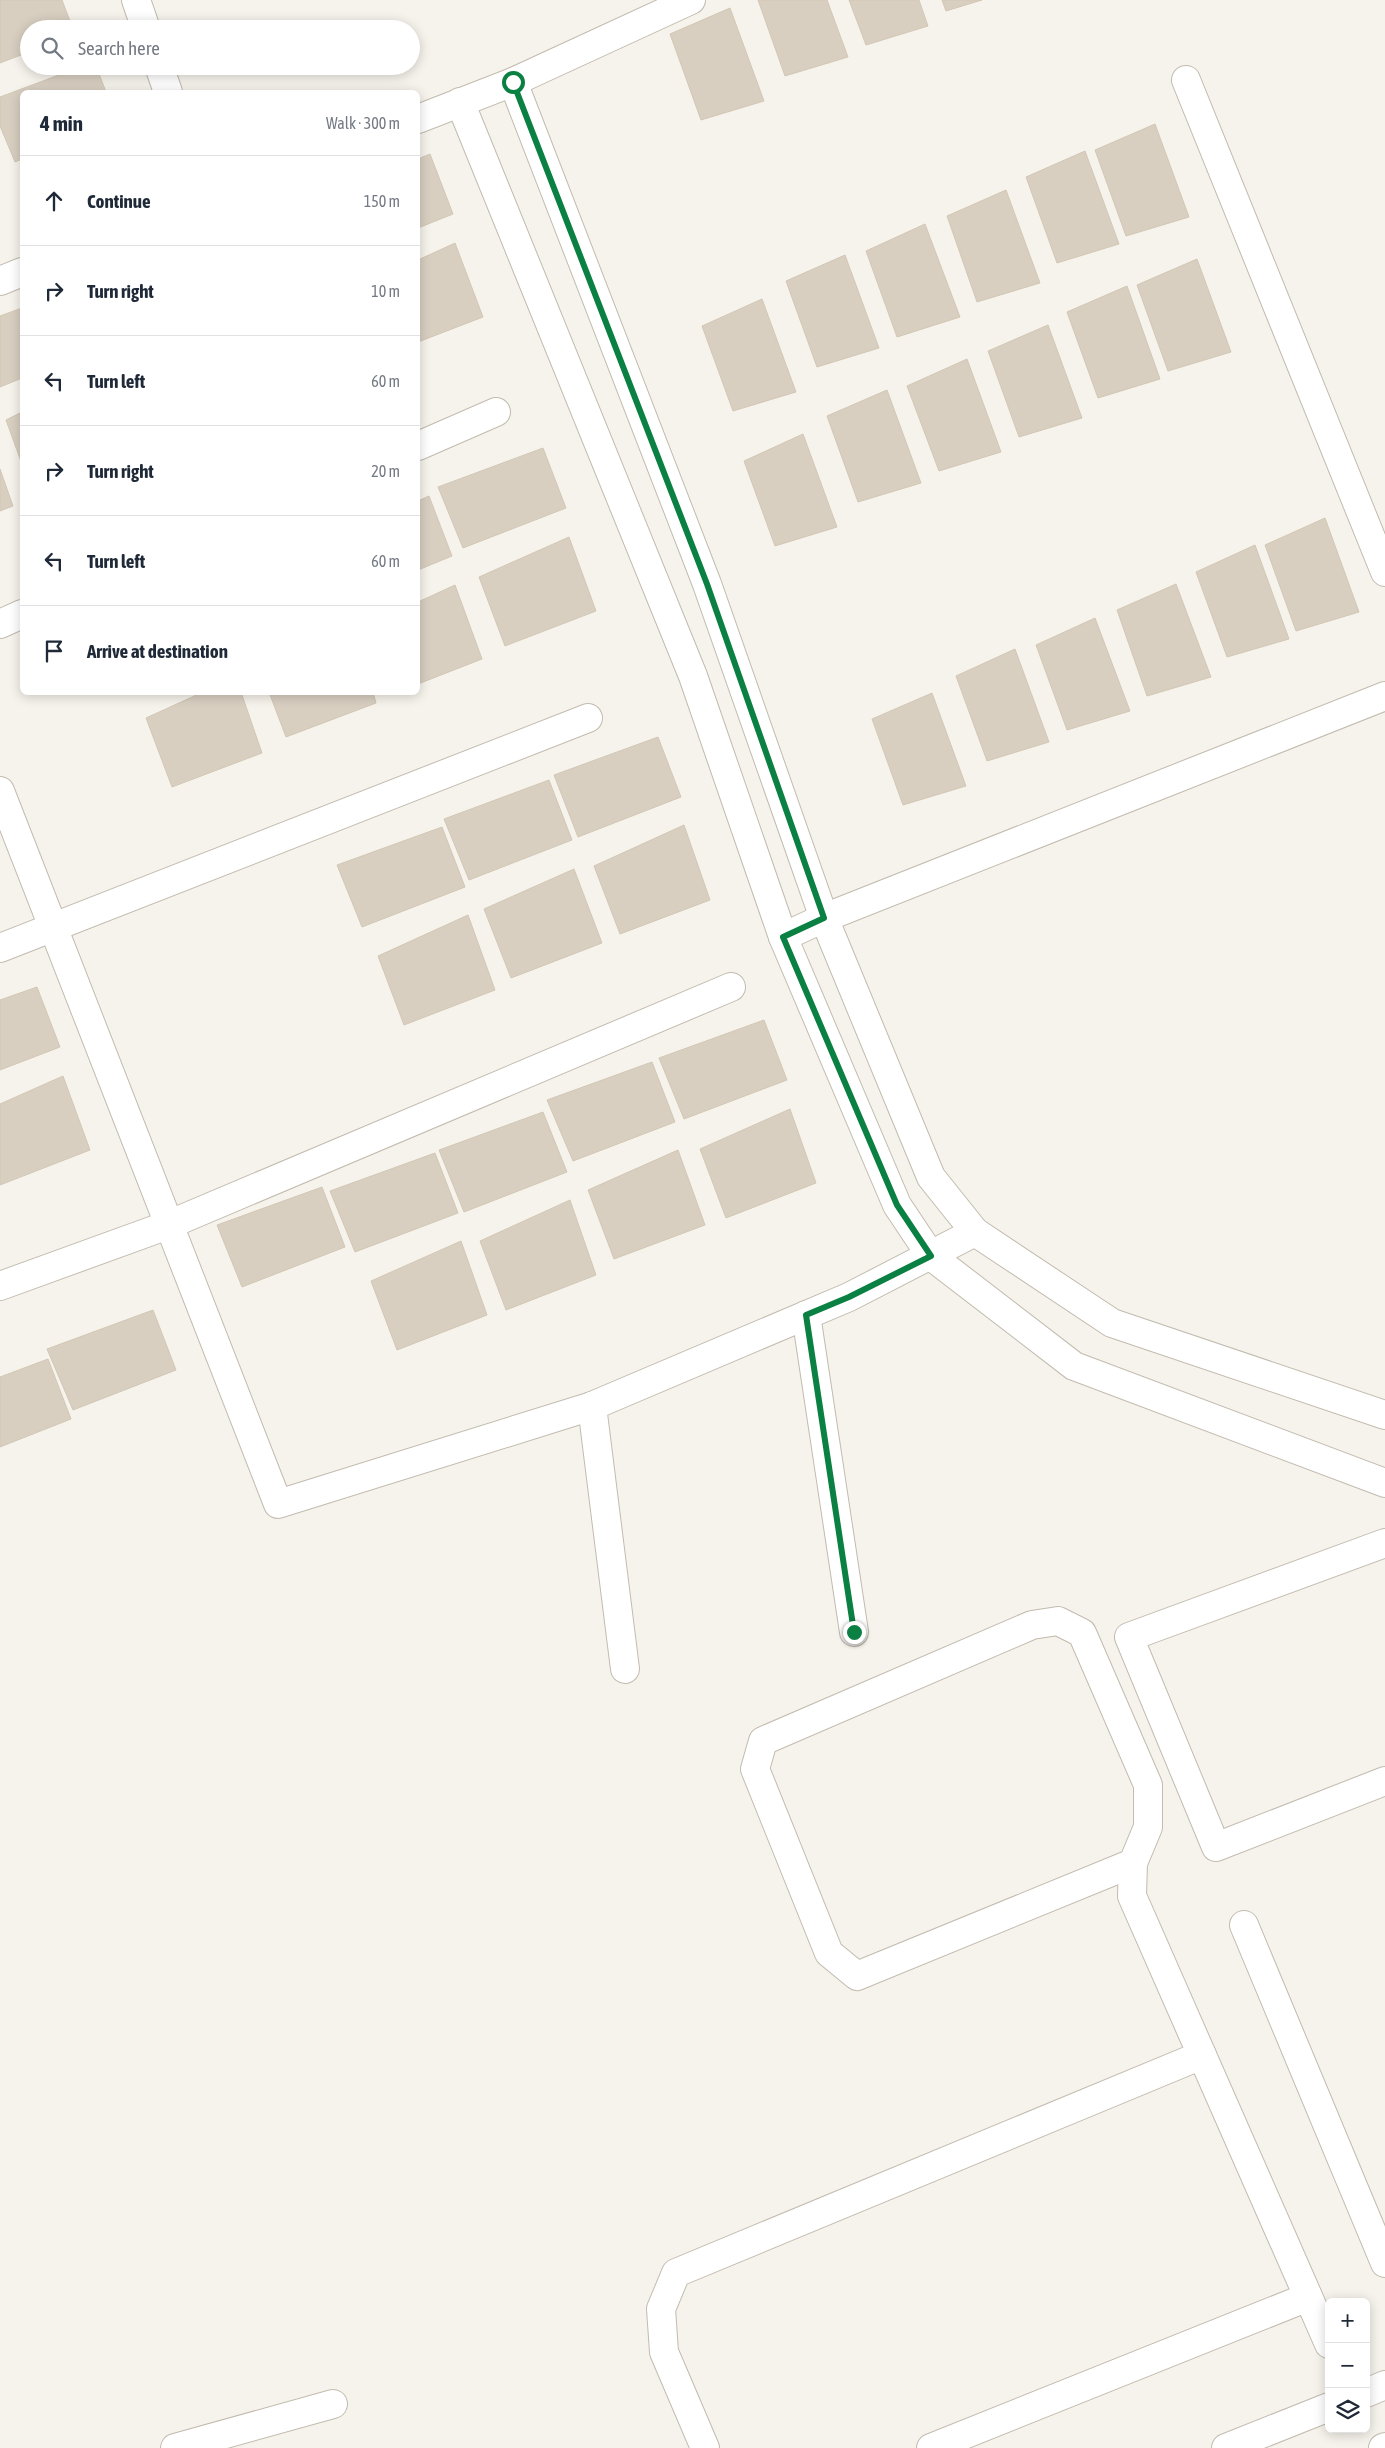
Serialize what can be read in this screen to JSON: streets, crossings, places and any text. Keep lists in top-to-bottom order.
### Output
{
  "page": {
    "search": "Search here",
    "heading": ["4 min", "Walk · 300 m"],
    "list": [
      ["Continue", "150 m"],
      ["Turn right", "10 m"],
      ["Turn left", "60 m"],
      ["Turn right", "20 m"],
      ["Turn left", "60 m"],
      "Arrive at destination"
    ],
    "map_buttons": ["+", "−"]
  }
}
